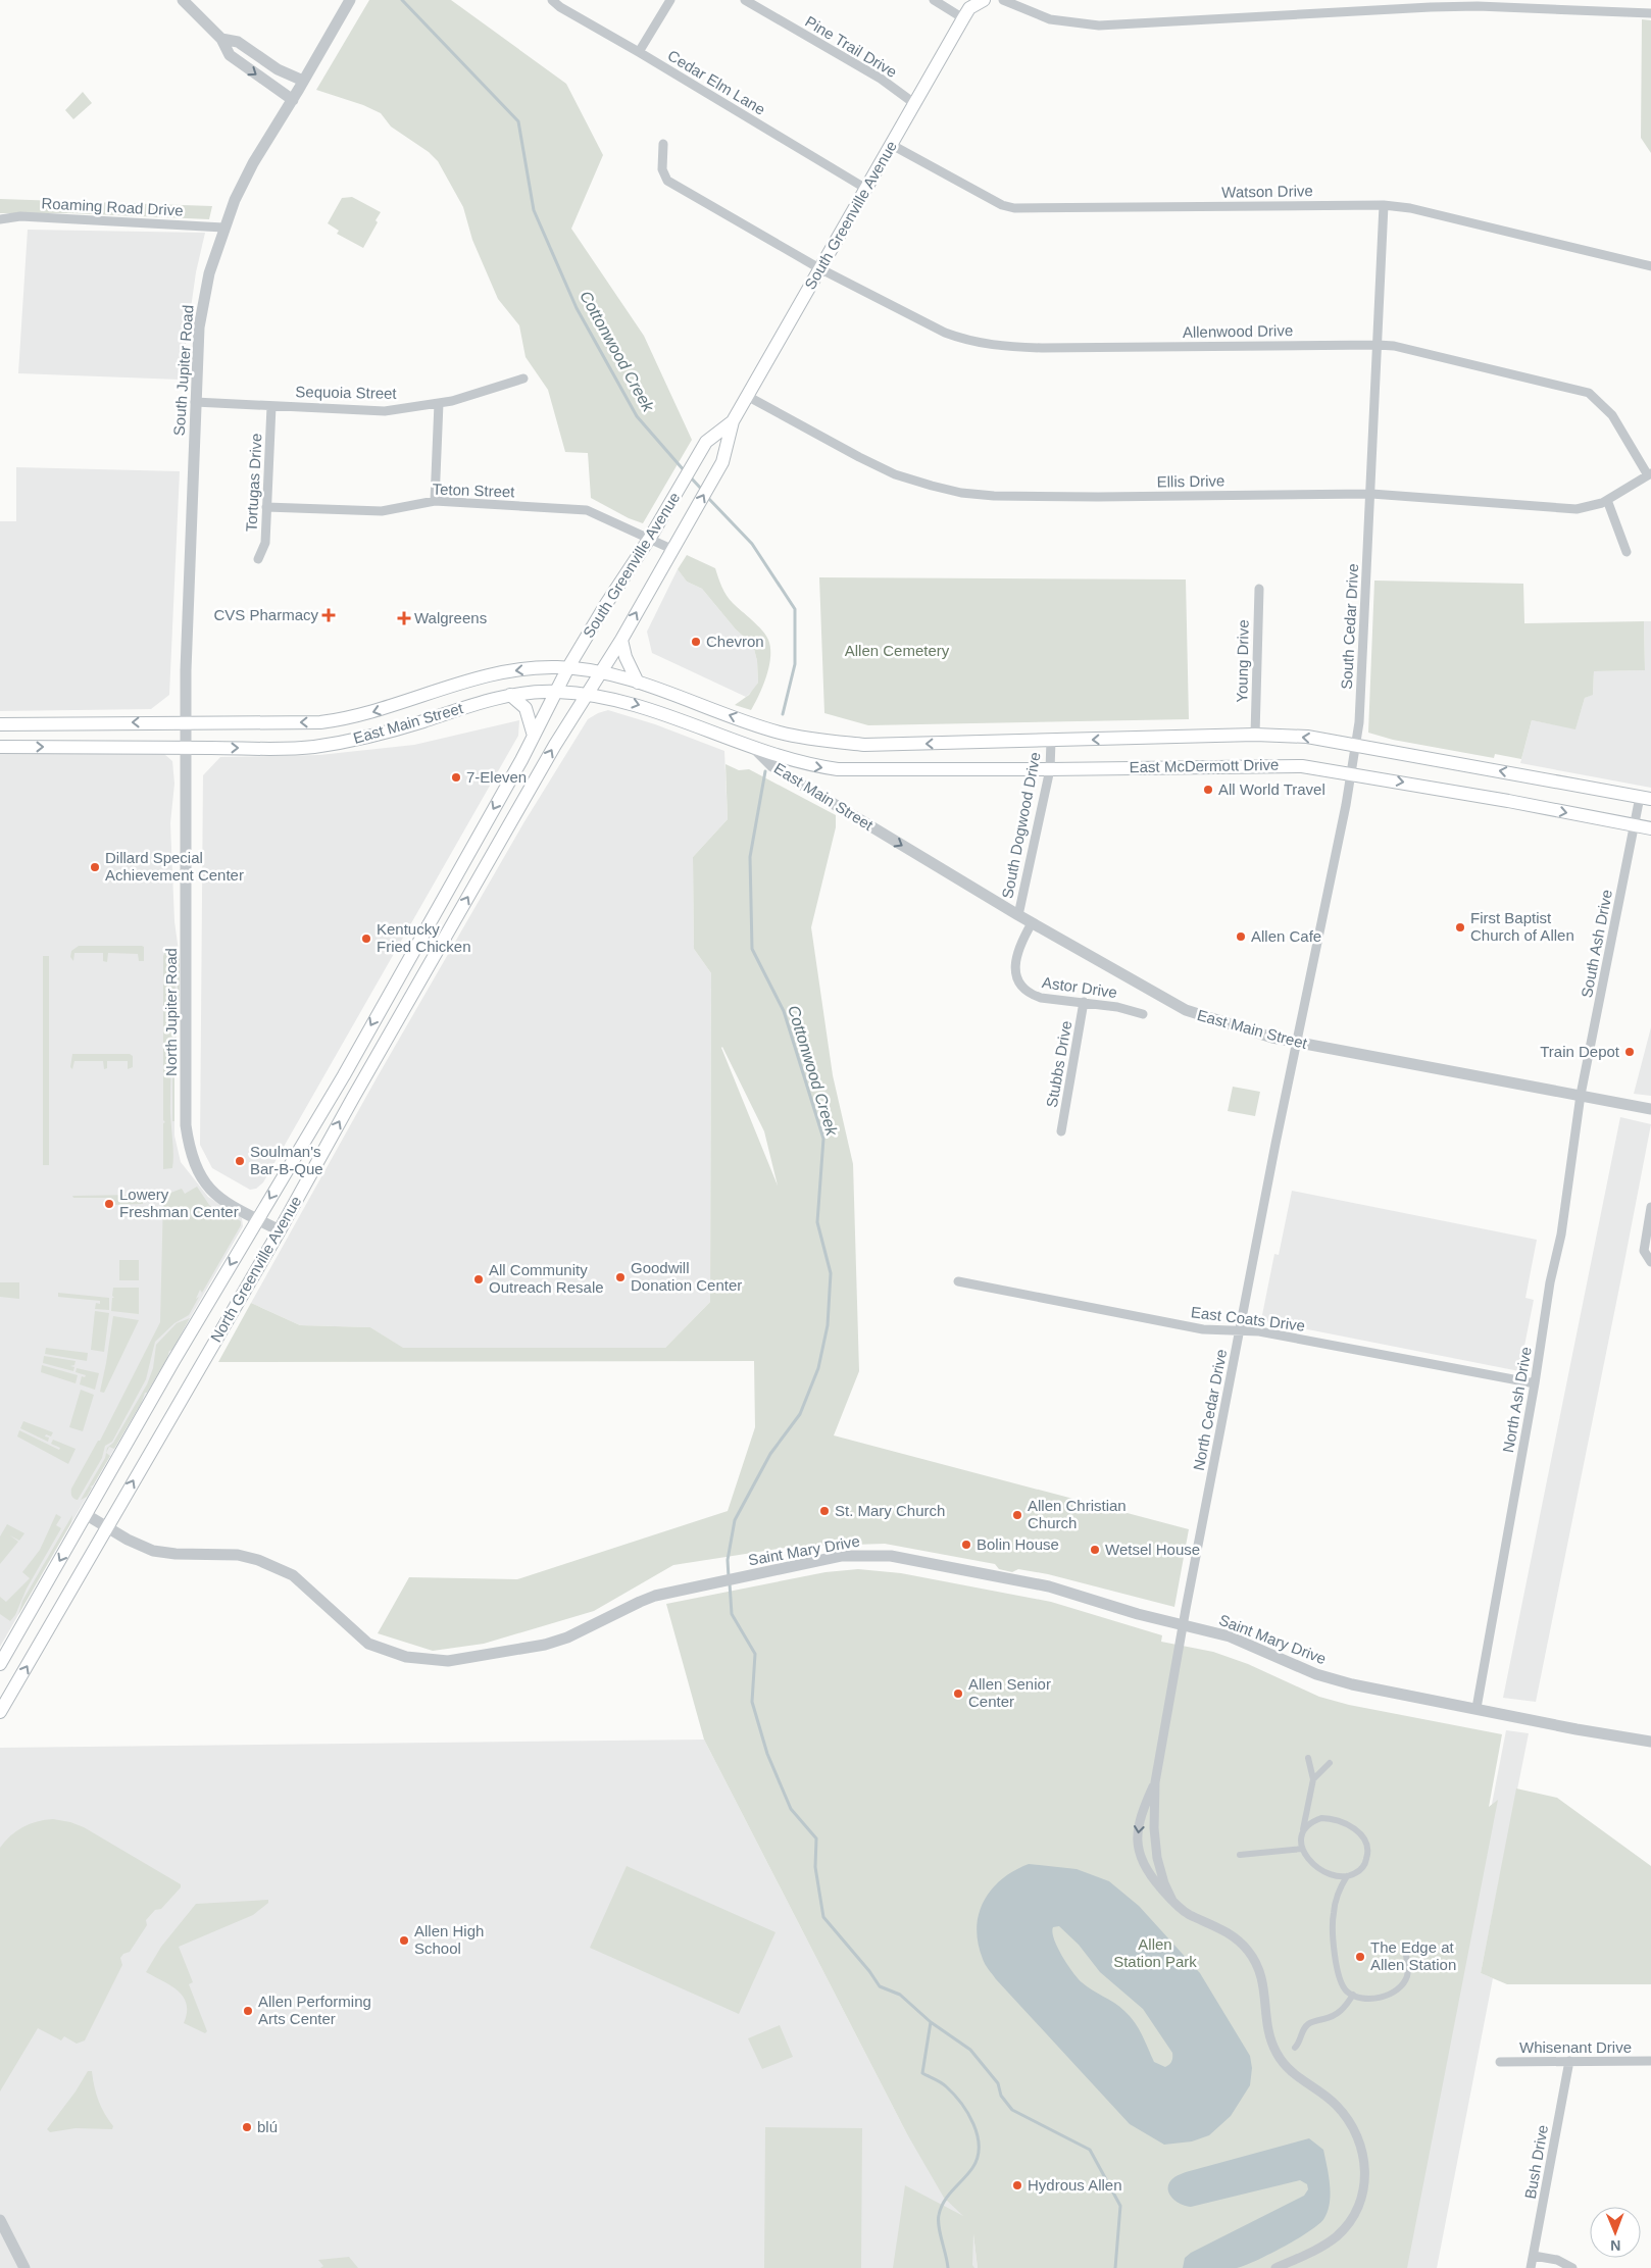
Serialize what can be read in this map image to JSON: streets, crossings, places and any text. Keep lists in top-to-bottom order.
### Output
{
  "streets": {
    "main road": [
      "South Greenville Avenue",
      "East Main Street",
      "East McDermott Drive",
      "North Greenville Avenue"
    ],
    "street": [
      "Pine Trail Drive",
      "Cedar Elm Lane",
      "Watson Drive",
      "Roaming Road Drive",
      "Allenwood Drive",
      "South Jupiter Road",
      "Sequoia Street",
      "Ellis Drive",
      "Tortugas Drive",
      "Teton Street",
      "South Cedar Drive",
      "Young Drive",
      "South Dogwood Drive",
      "South Ash Drive",
      "Astor Drive",
      "North Jupiter Road",
      "Stubbs Drive",
      "East Coats Drive",
      "North Ash Drive",
      "North Cedar Drive",
      "Saint Mary Drive",
      "Whisenant Drive",
      "Bush Drive"
    ]
  },
  "crossings": [
    ["Pine Trail Drive", "South Greenville Avenue"],
    ["Cedar Elm Lane", "South Greenville Avenue"],
    ["Watson Drive", "South Greenville Avenue"],
    ["Watson Drive", "South Cedar Drive"],
    ["Roaming Road Drive", "South Jupiter Road"],
    ["South Greenville Avenue", "Allenwood Drive"],
    ["South Greenville Avenue", "Ellis Drive"],
    ["South Greenville Avenue", "Teton Street"],
    ["South Greenville Avenue", "East Main Street"],
    ["South Greenville Avenue", "North Greenville Avenue"],
    ["Allenwood Drive", "Ellis Drive"],
    ["Allenwood Drive", "South Cedar Drive"],
    ["South Jupiter Road", "Sequoia Street"],
    ["South Jupiter Road", "East Main Street"],
    ["South Jupiter Road", "North Jupiter Road"],
    ["Sequoia Street", "Tortugas Drive"],
    ["Ellis Drive", "South Cedar Drive"],
    ["Tortugas Drive", "Teton Street"],
    ["South Cedar Drive", "East Main Street"],
    ["South Cedar Drive", "East McDermott Drive"],
    ["South Cedar Drive", "North Cedar Drive"],
    ["Young Drive", "East McDermott Drive"],
    ["East Main Street", "East McDermott Drive"],
    ["East Main Street", "South Dogwood Drive"],
    ["East Main Street", "South Ash Drive"],
    ["East Main Street", "Astor Drive"],
    ["East Main Street", "North Jupiter Road"],
    ["East Main Street", "North Greenville Avenue"],
    ["East Main Street", "North Ash Drive"],
    ["East Main Street", "North Cedar Drive"],
    ["East McDermott Drive", "South Dogwood Drive"],
    ["East McDermott Drive", "South Ash Drive"],
    ["South Ash Drive", "North Ash Drive"],
    ["Astor Drive", "Stubbs Drive"],
    ["North Jupiter Road", "North Greenville Avenue"],
    ["North Greenville Avenue", "Saint Mary Drive"],
    ["East Coats Drive", "North Ash Drive"],
    ["East Coats Drive", "North Cedar Drive"],
    ["North Ash Drive", "Saint Mary Drive"],
    ["North Cedar Drive", "Saint Mary Drive"],
    ["Whisenant Drive", "Bush Drive"]
  ],
  "water": ["Cottonwood Creek"],
  "parks": ["Allen Cemetery", "Allen Station Park"],
  "places": {
    "health": ["CVS Pharmacy", "Walgreens"],
    "other": [
      "Chevron",
      "7-Eleven",
      "All World Travel",
      "Dillard Special Achievement Center",
      "First Baptist Church of Allen",
      "Allen Cafe",
      "Kentucky Fried Chicken",
      "Train Depot",
      "Soulman's Bar-B-Que",
      "Lowery Freshman Center",
      "Goodwill Donation Center",
      "All Community Outreach Resale",
      "St. Mary Church",
      "Allen Christian Church",
      "Bolin House",
      "Wetsel House",
      "Allen Senior Center",
      "Allen High School",
      "The Edge at Allen Station",
      "Allen Performing Arts Center",
      "blú",
      "Hydrous Allen"
    ]
  },
  "north": "bottom"
}
